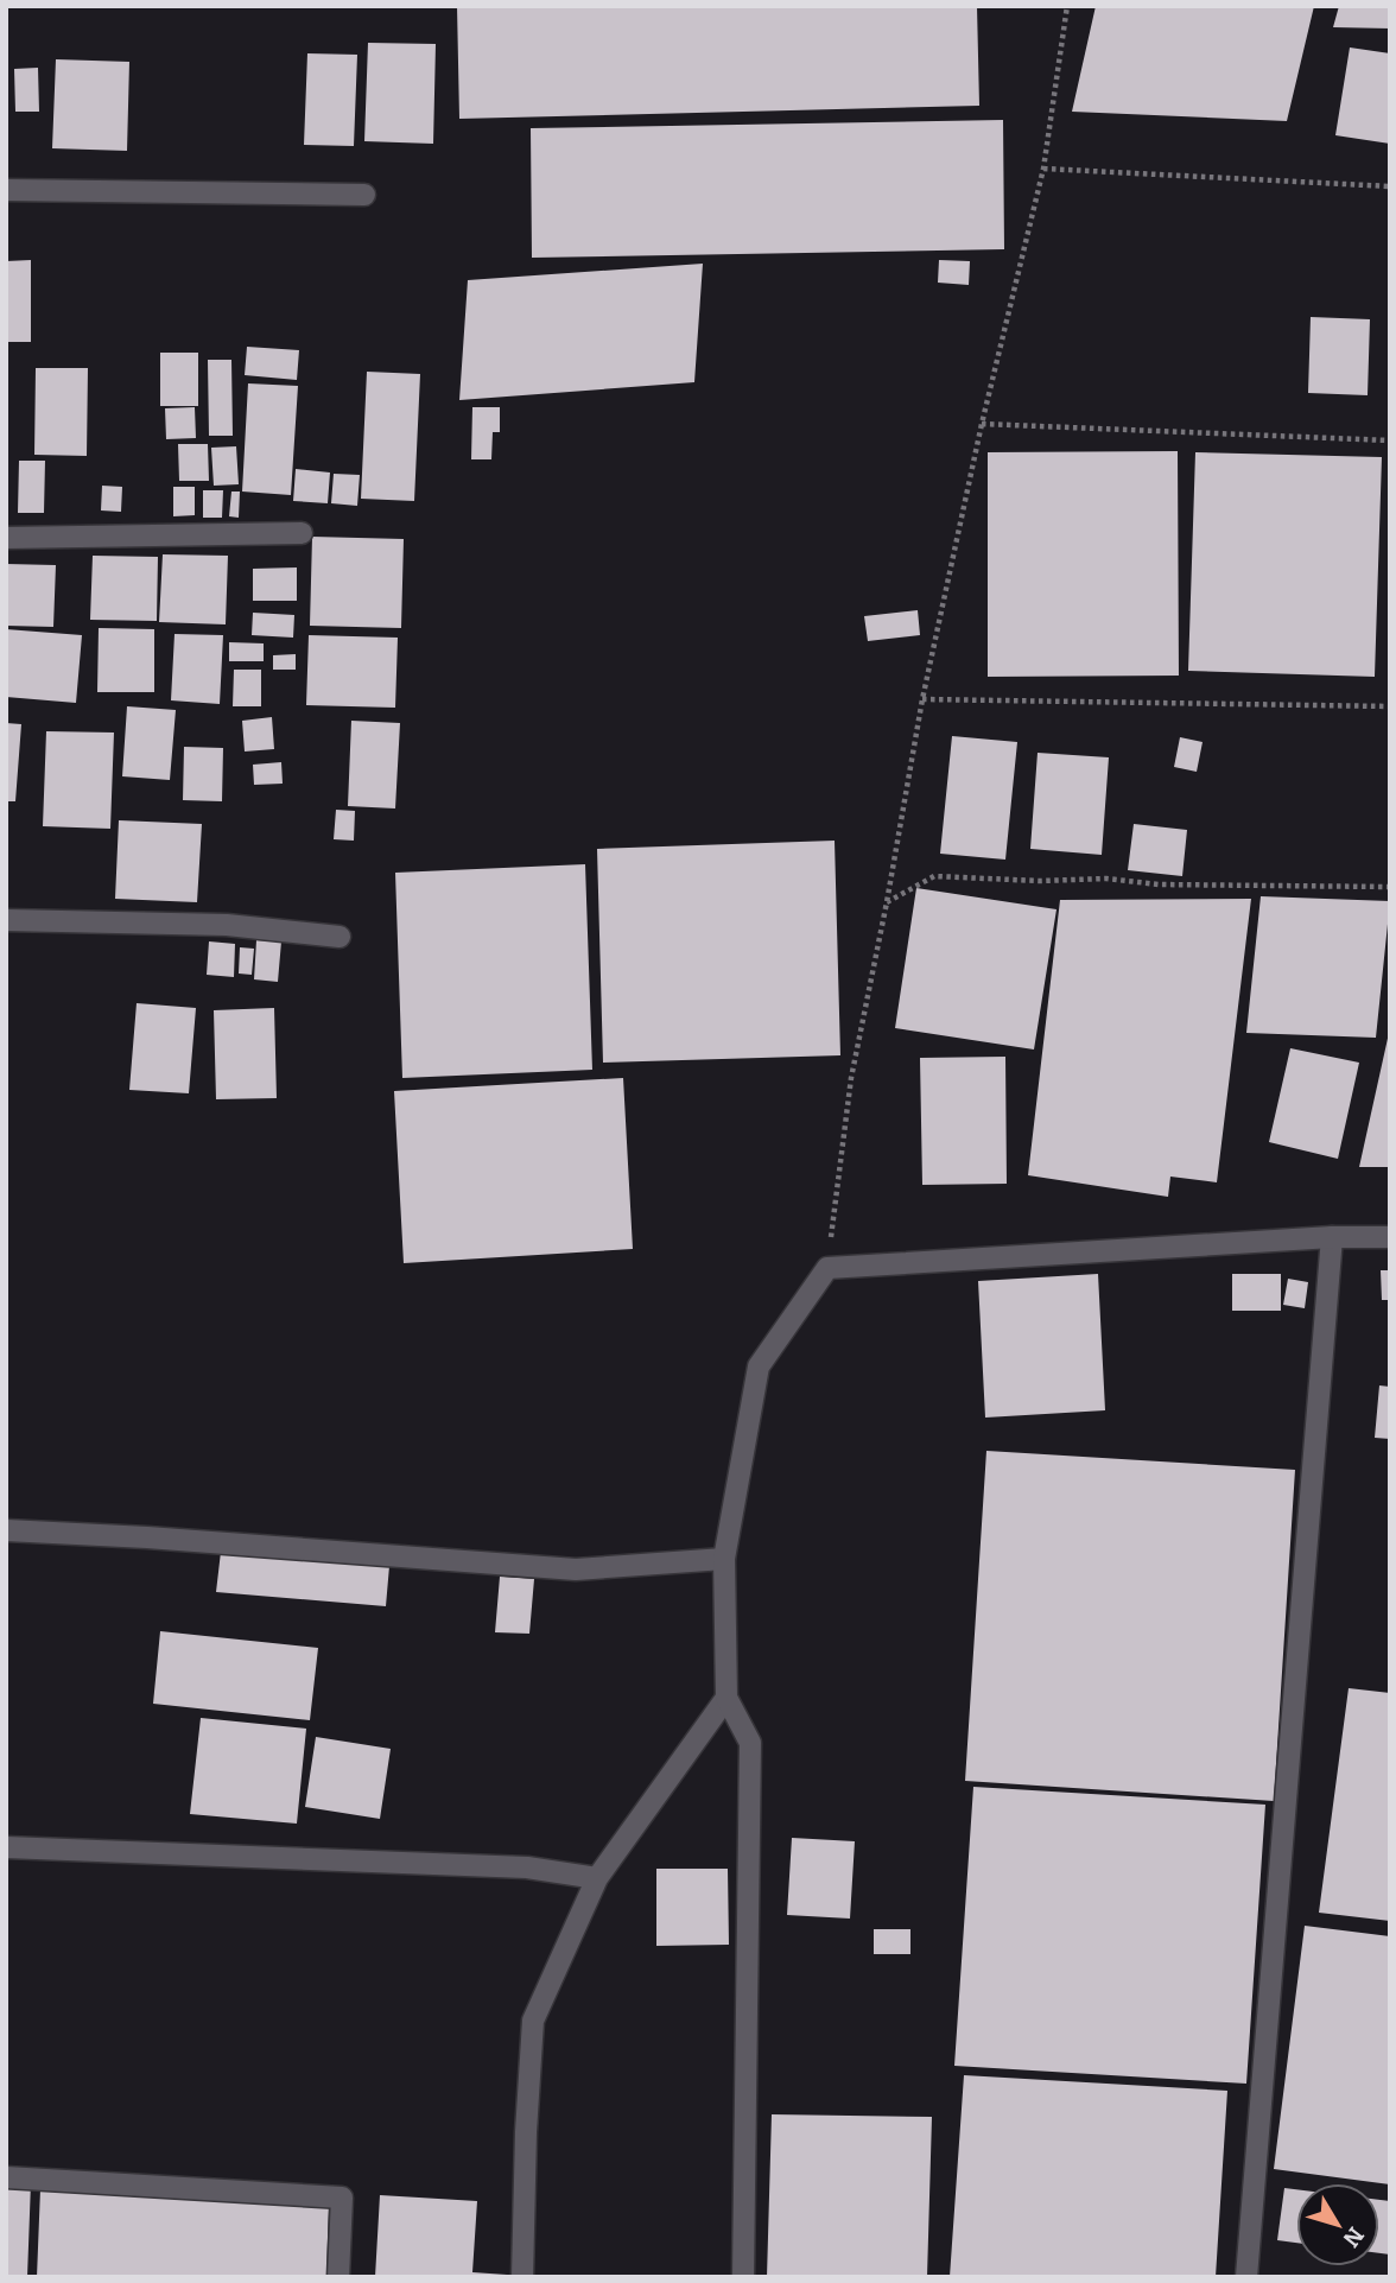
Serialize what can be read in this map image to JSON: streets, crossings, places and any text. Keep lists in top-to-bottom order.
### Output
{
  "north": "bottom right"
}
